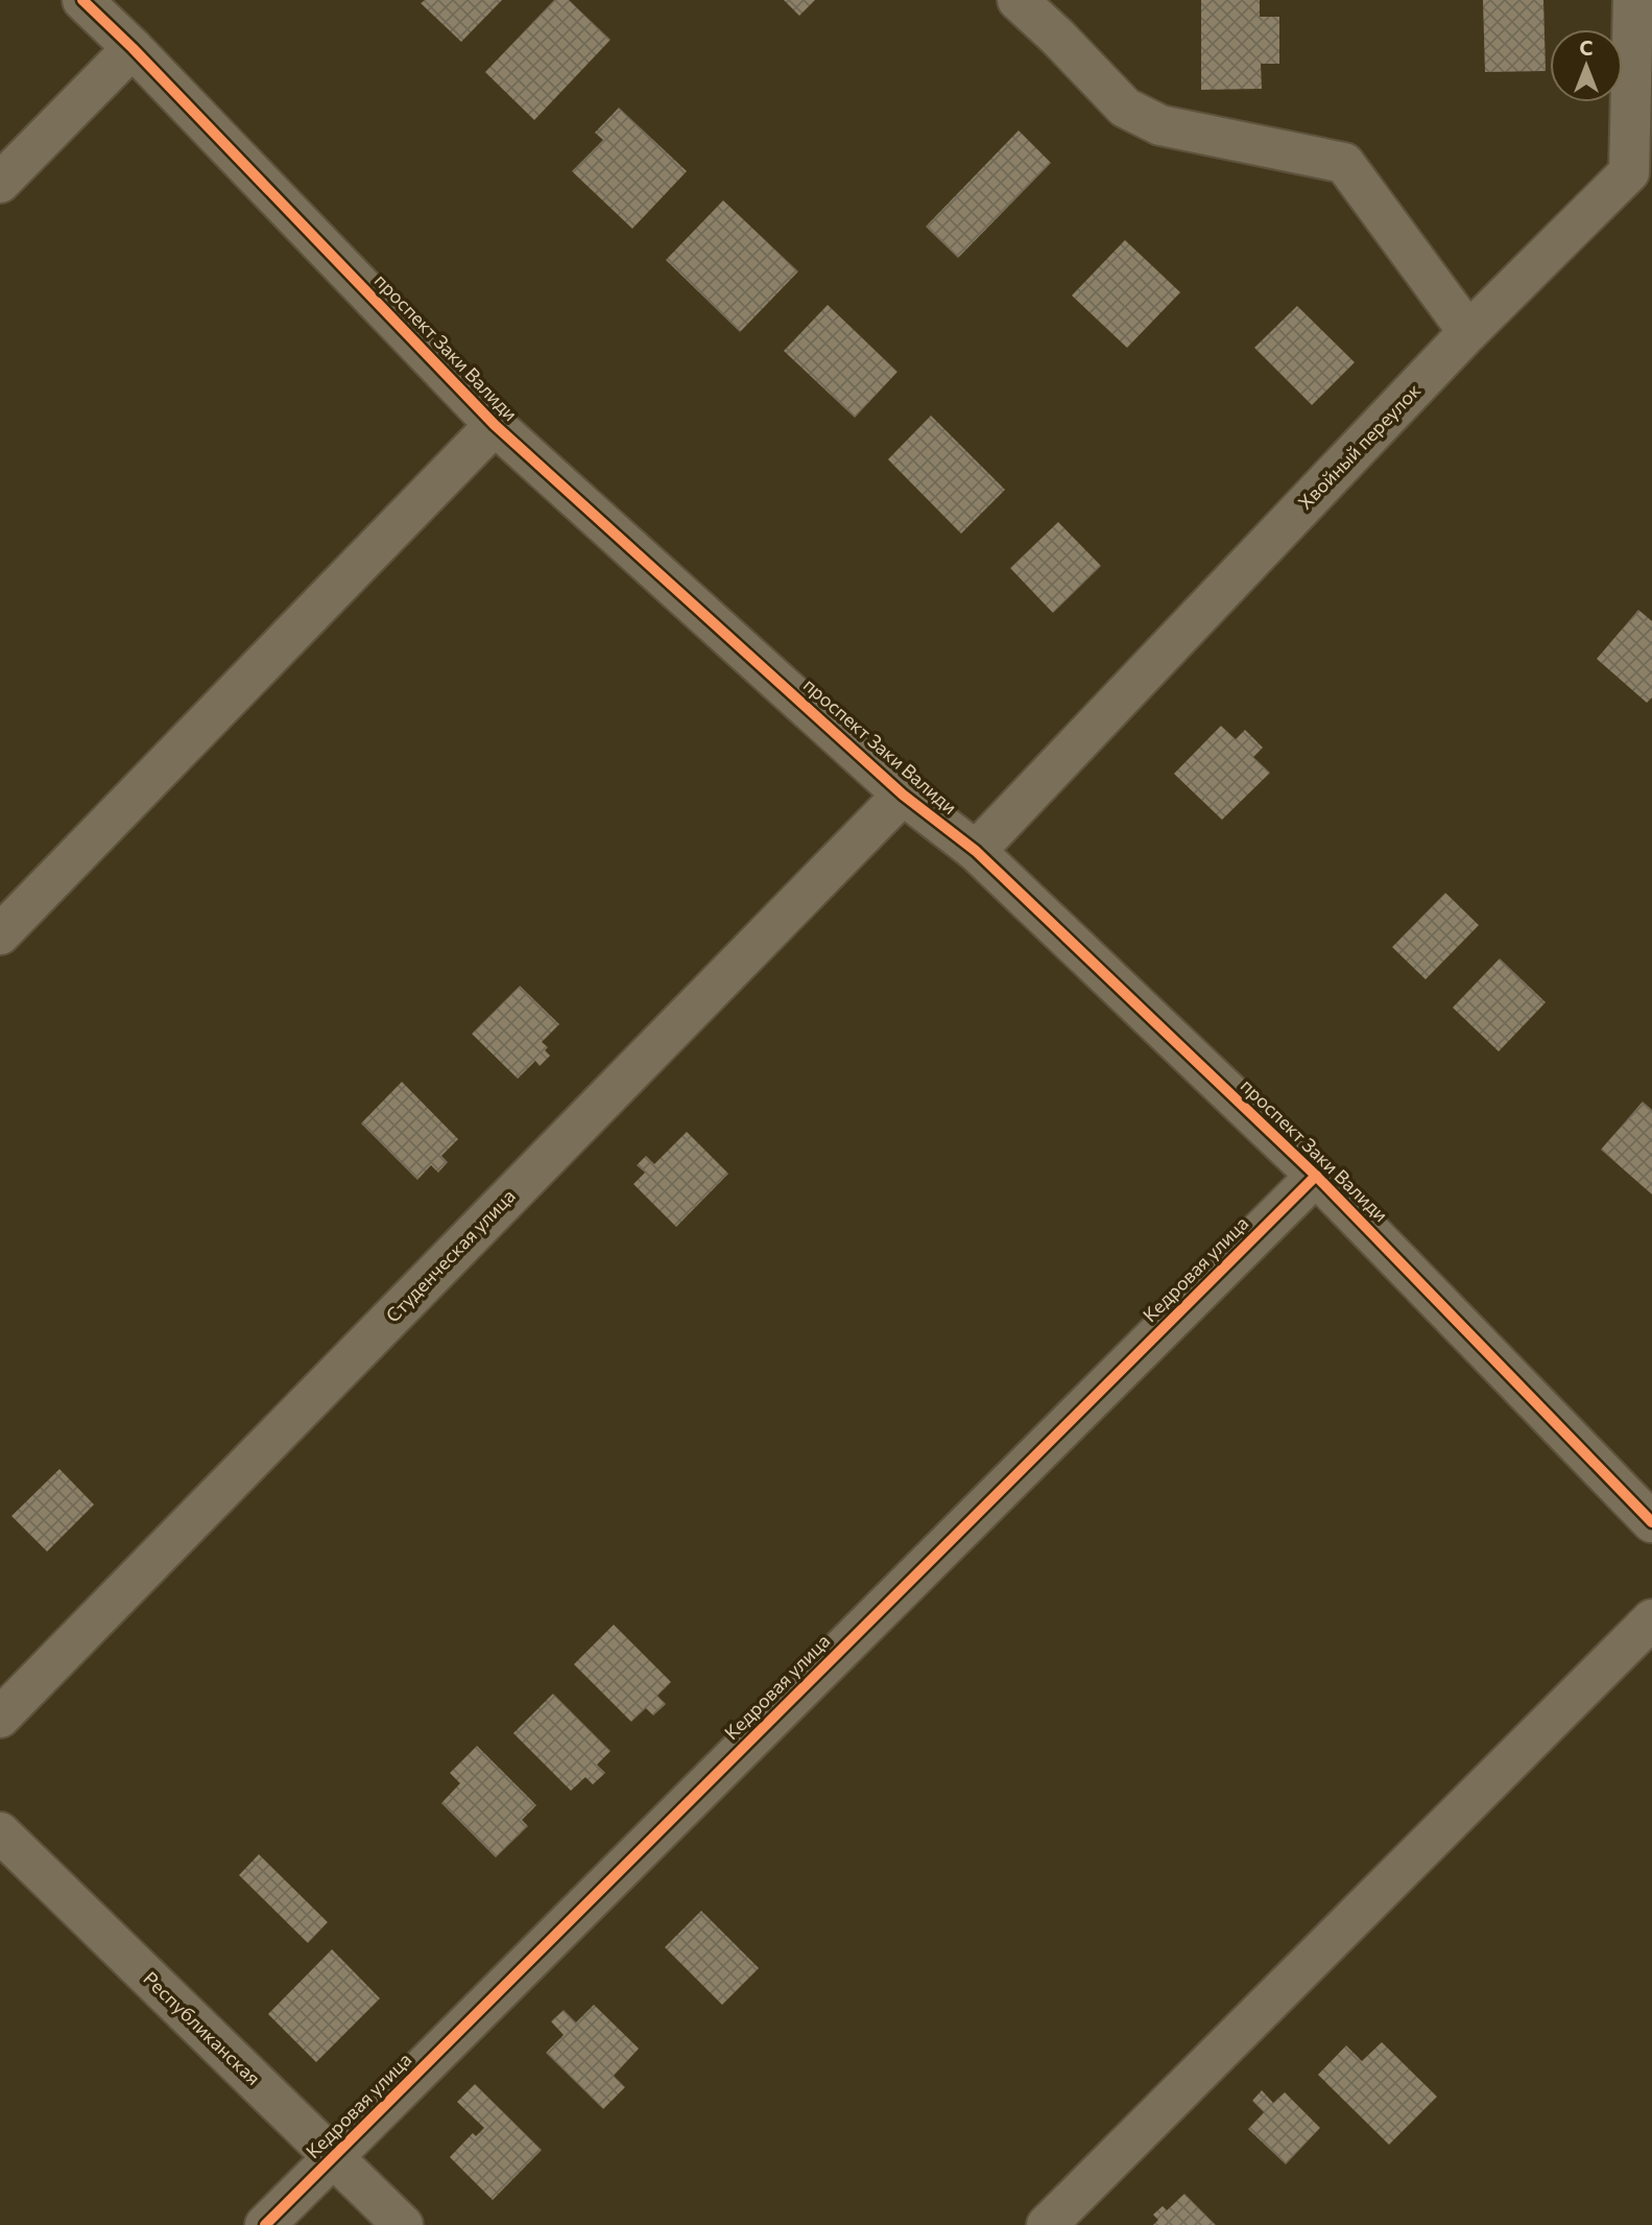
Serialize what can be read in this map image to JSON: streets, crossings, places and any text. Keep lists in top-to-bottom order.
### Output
{
  "streets": {
    "street": [
      "проспект Заки Валиди",
      "Хвойный переулок",
      "Студенческая улица",
      "Кедровая улица",
      "Республиканская"
    ]
  },
  "crossings": [
    ["проспект Заки Валиди", "Хвойный переулок"],
    ["проспект Заки Валиди", "Студенческая улица"],
    ["проспект Заки Валиди", "Кедровая улица"],
    ["Кедровая улица", "Республиканская"]
  ],
  "north": "top"
}
